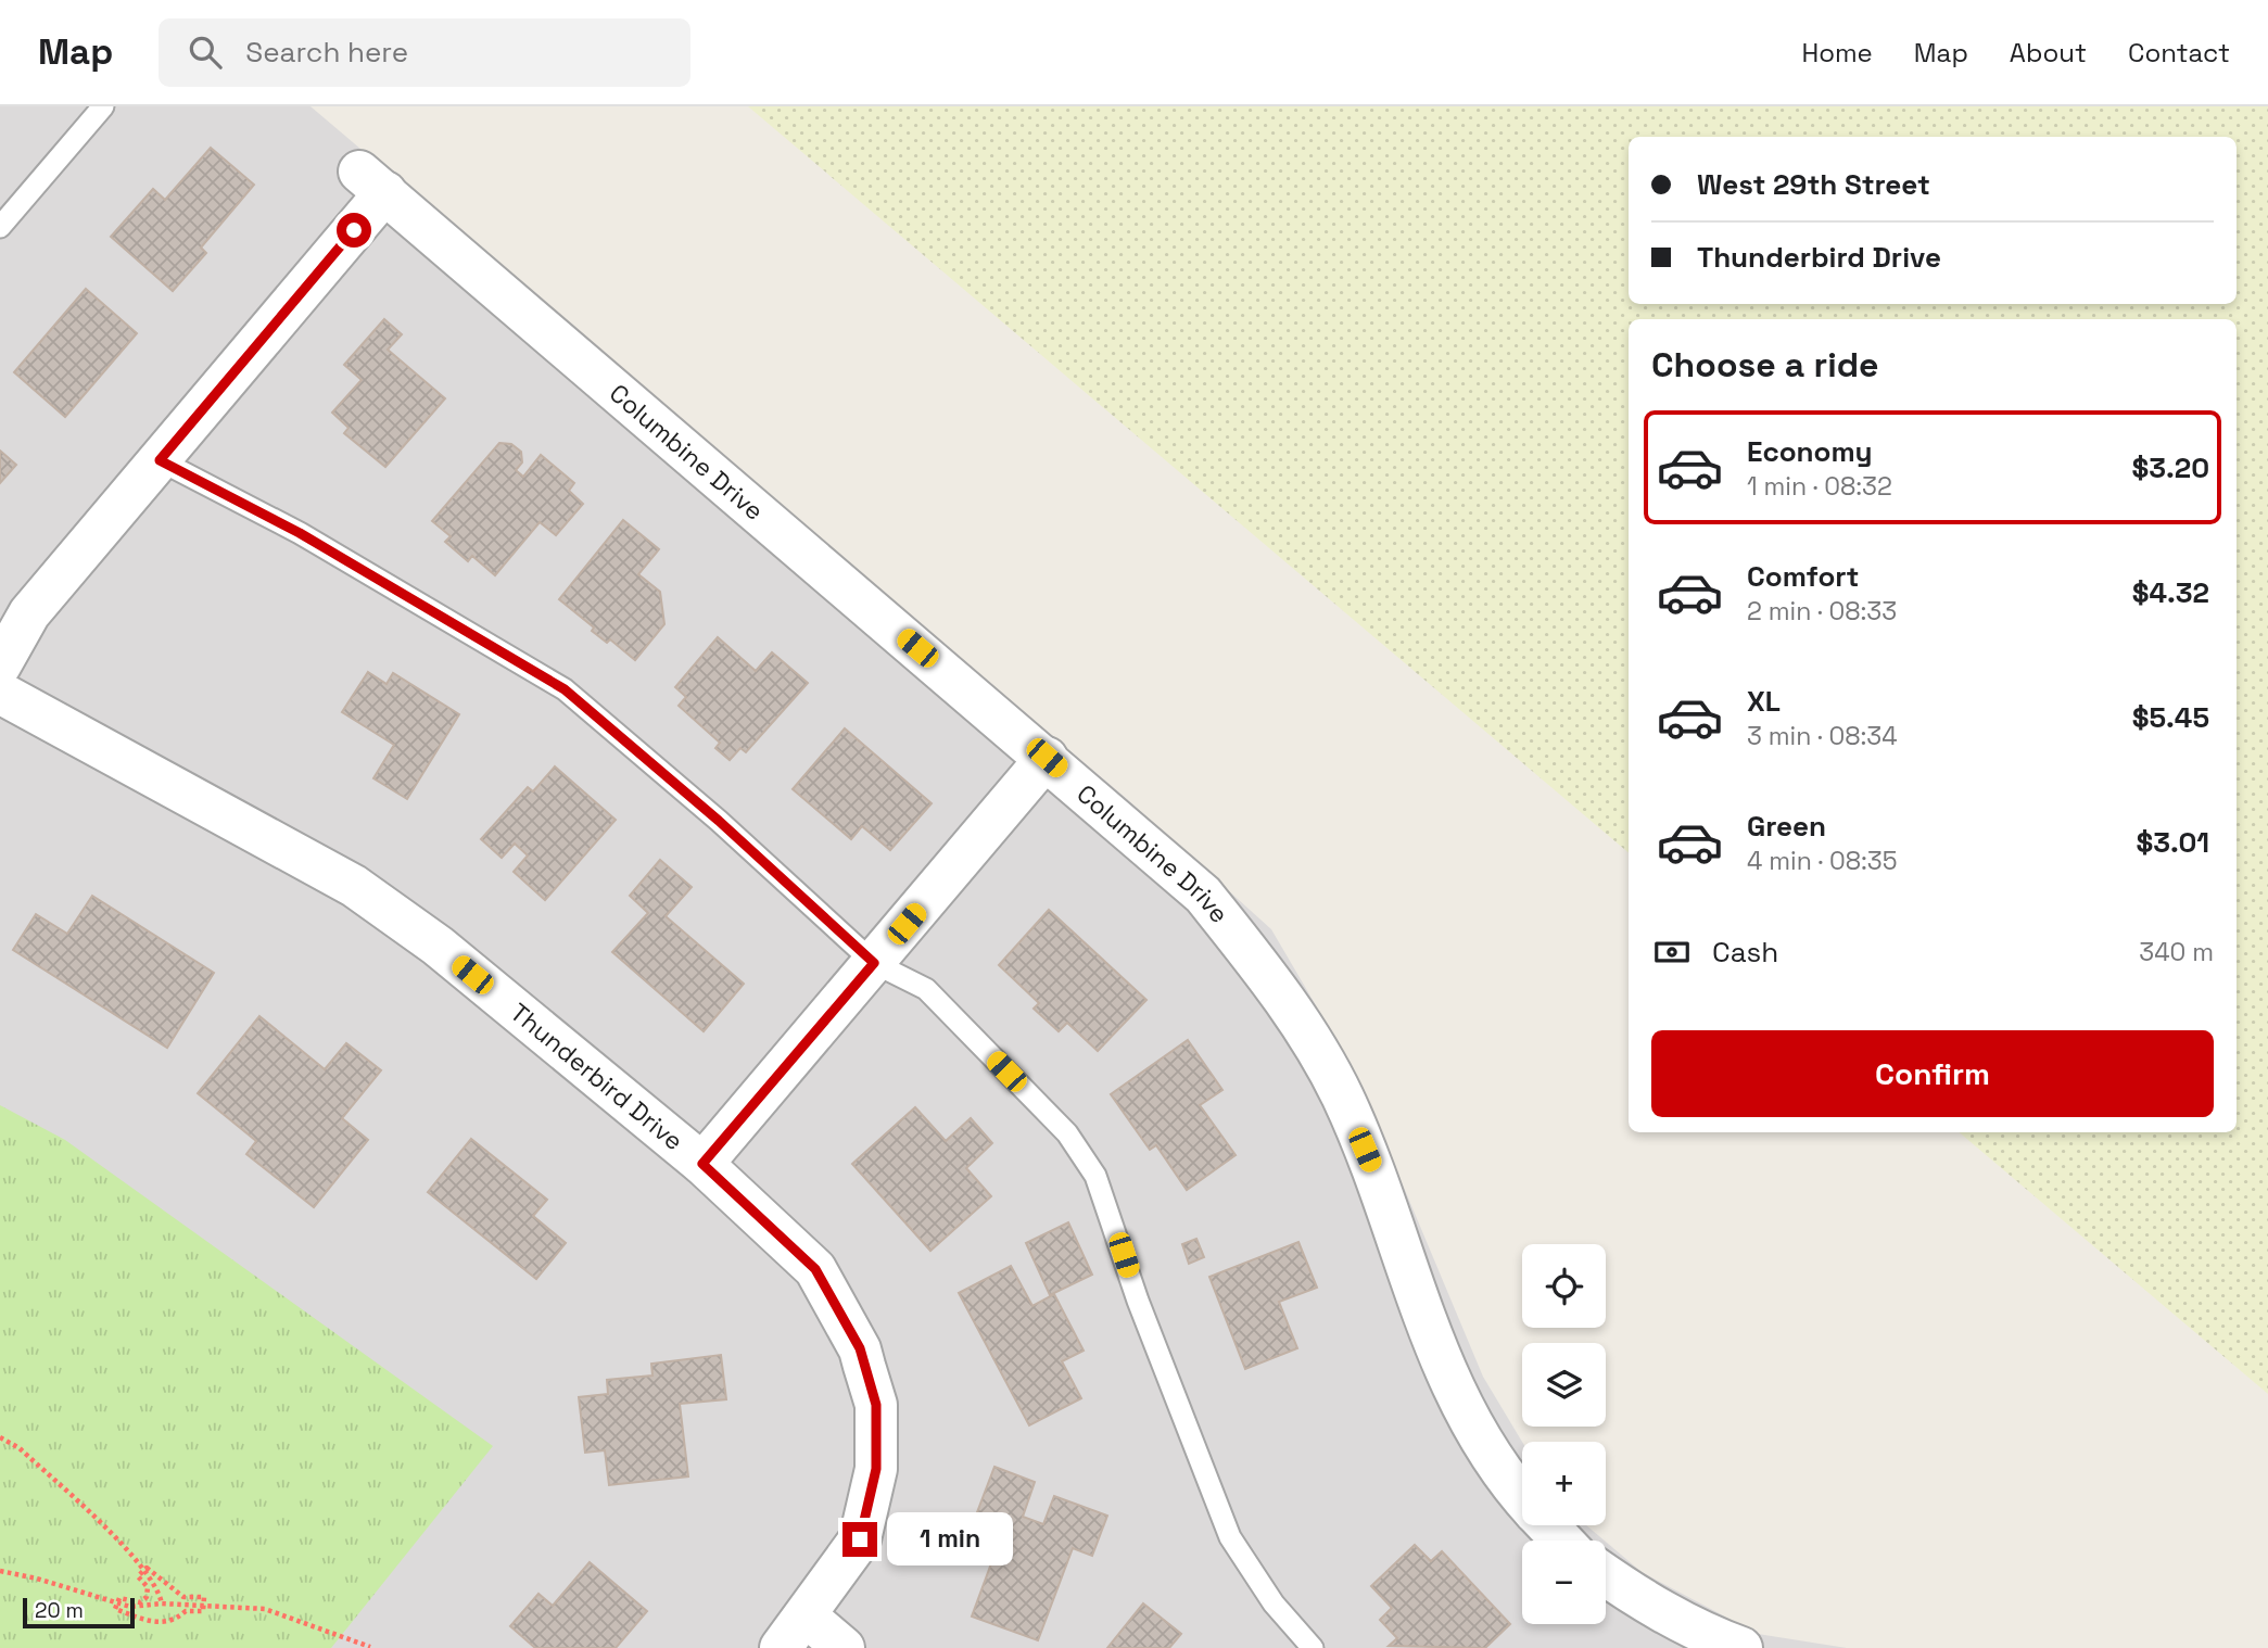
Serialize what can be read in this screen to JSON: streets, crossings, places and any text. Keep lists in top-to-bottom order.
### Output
{
  "streets": {
    "street": ["Columbine Drive", "Thunderbird Drive"]
  },
  "scale_bar": "20 m",
  "page": {
    "header": "Map",
    "search": "Search here",
    "nav": [
      "Home",
      "Map",
      "About",
      "Contact"
    ],
    "banner": ["West 29th Street", "Thunderbird Drive"],
    "heading": "Choose a ride",
    "list": [
      {
        "name": "Economy",
        "note": "1 min · 08:32",
        "value": "$3.20"
      },
      {
        "name": "Comfort",
        "note": "2 min · 08:33",
        "value": "$4.32"
      },
      {
        "name": "XL",
        "note": "3 min · 08:34",
        "value": "$5.45"
      },
      {
        "name": "Green",
        "note": "4 min · 08:35",
        "value": "$3.01"
      }
    ],
    "pay": ["Cash", "340 m"],
    "buttons": "Confirm",
    "map_buttons": ["+", "−"],
    "bubble": "1 min",
    "scale": "20 m"
  }
}
